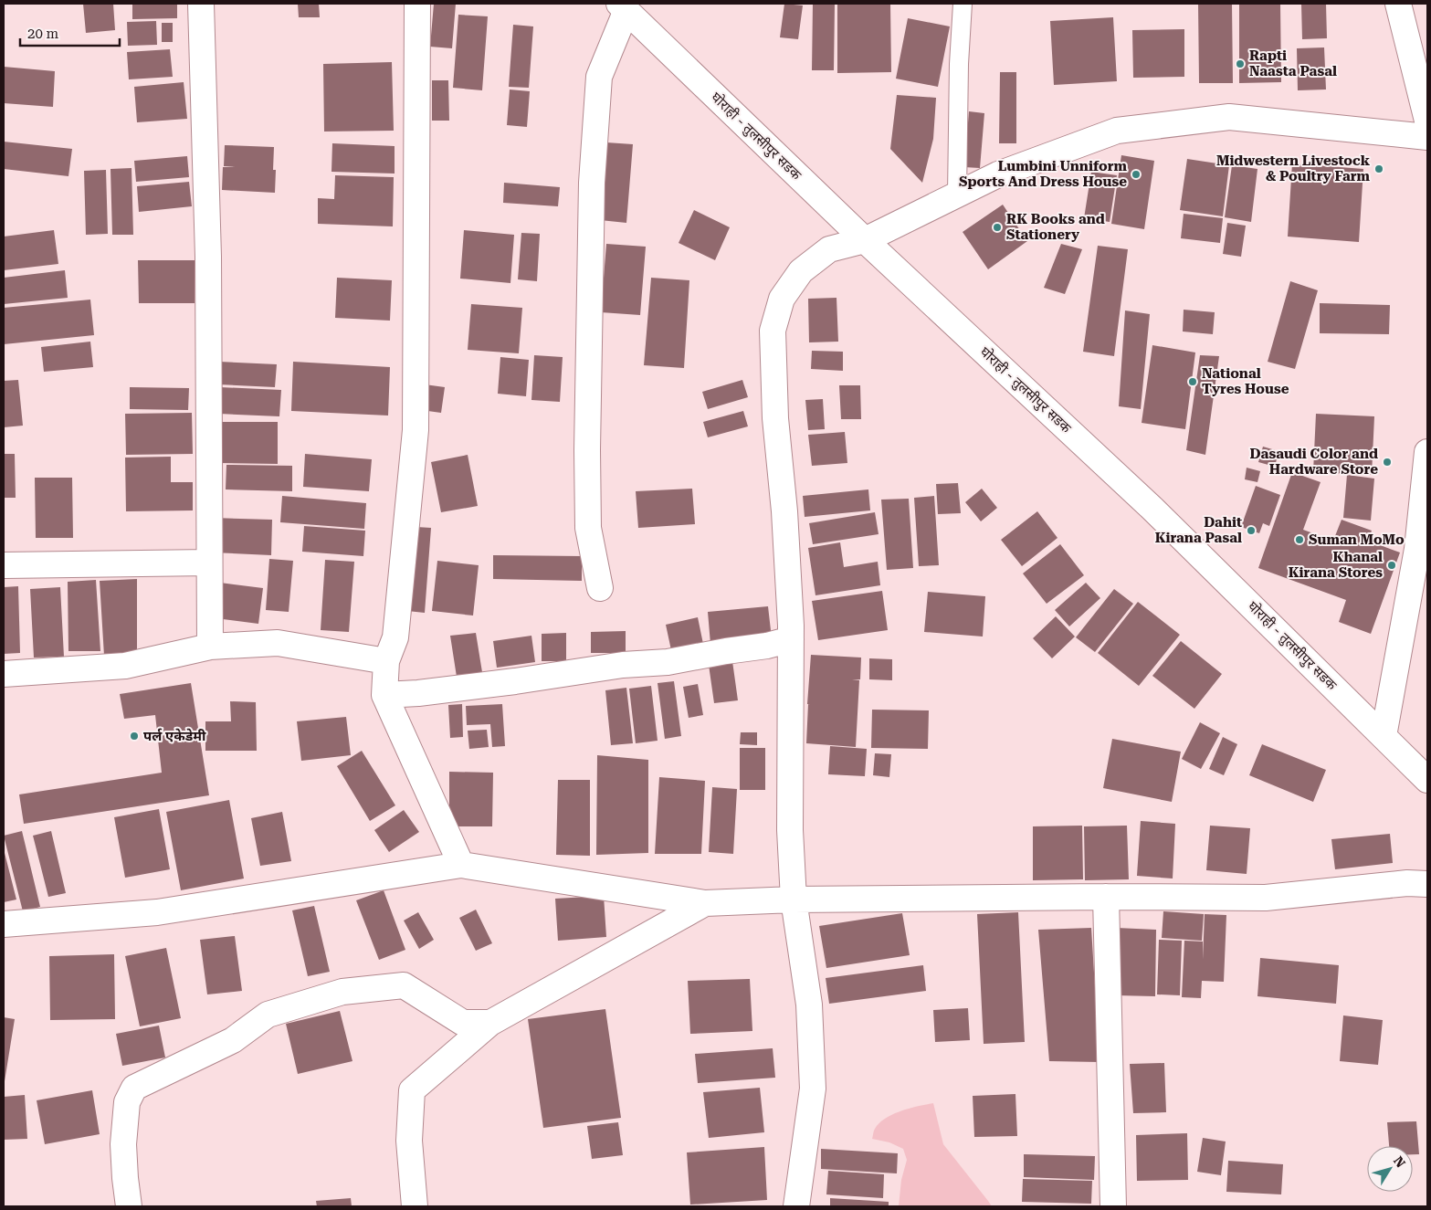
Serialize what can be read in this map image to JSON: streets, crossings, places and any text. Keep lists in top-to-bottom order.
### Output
{
  "streets": {
    "street": ["घोराही - तुलसीपुर सडक"]
  },
  "places": [
    "Rapti Naasta Pasal",
    "Midwestern Livestock & Poultry Farm",
    "Lumbini Unniform Sports And Dress House",
    "RK Books and Stationery",
    "National Tyres House",
    "Dasaudi Color and Hardware Store",
    "Dahit Kirana Pasal",
    "Suman MoMo",
    "Khanal Kirana Stores",
    "पर्ल एकेडेमी"
  ],
  "scale_bar": "20 m",
  "north": "top right"
}
